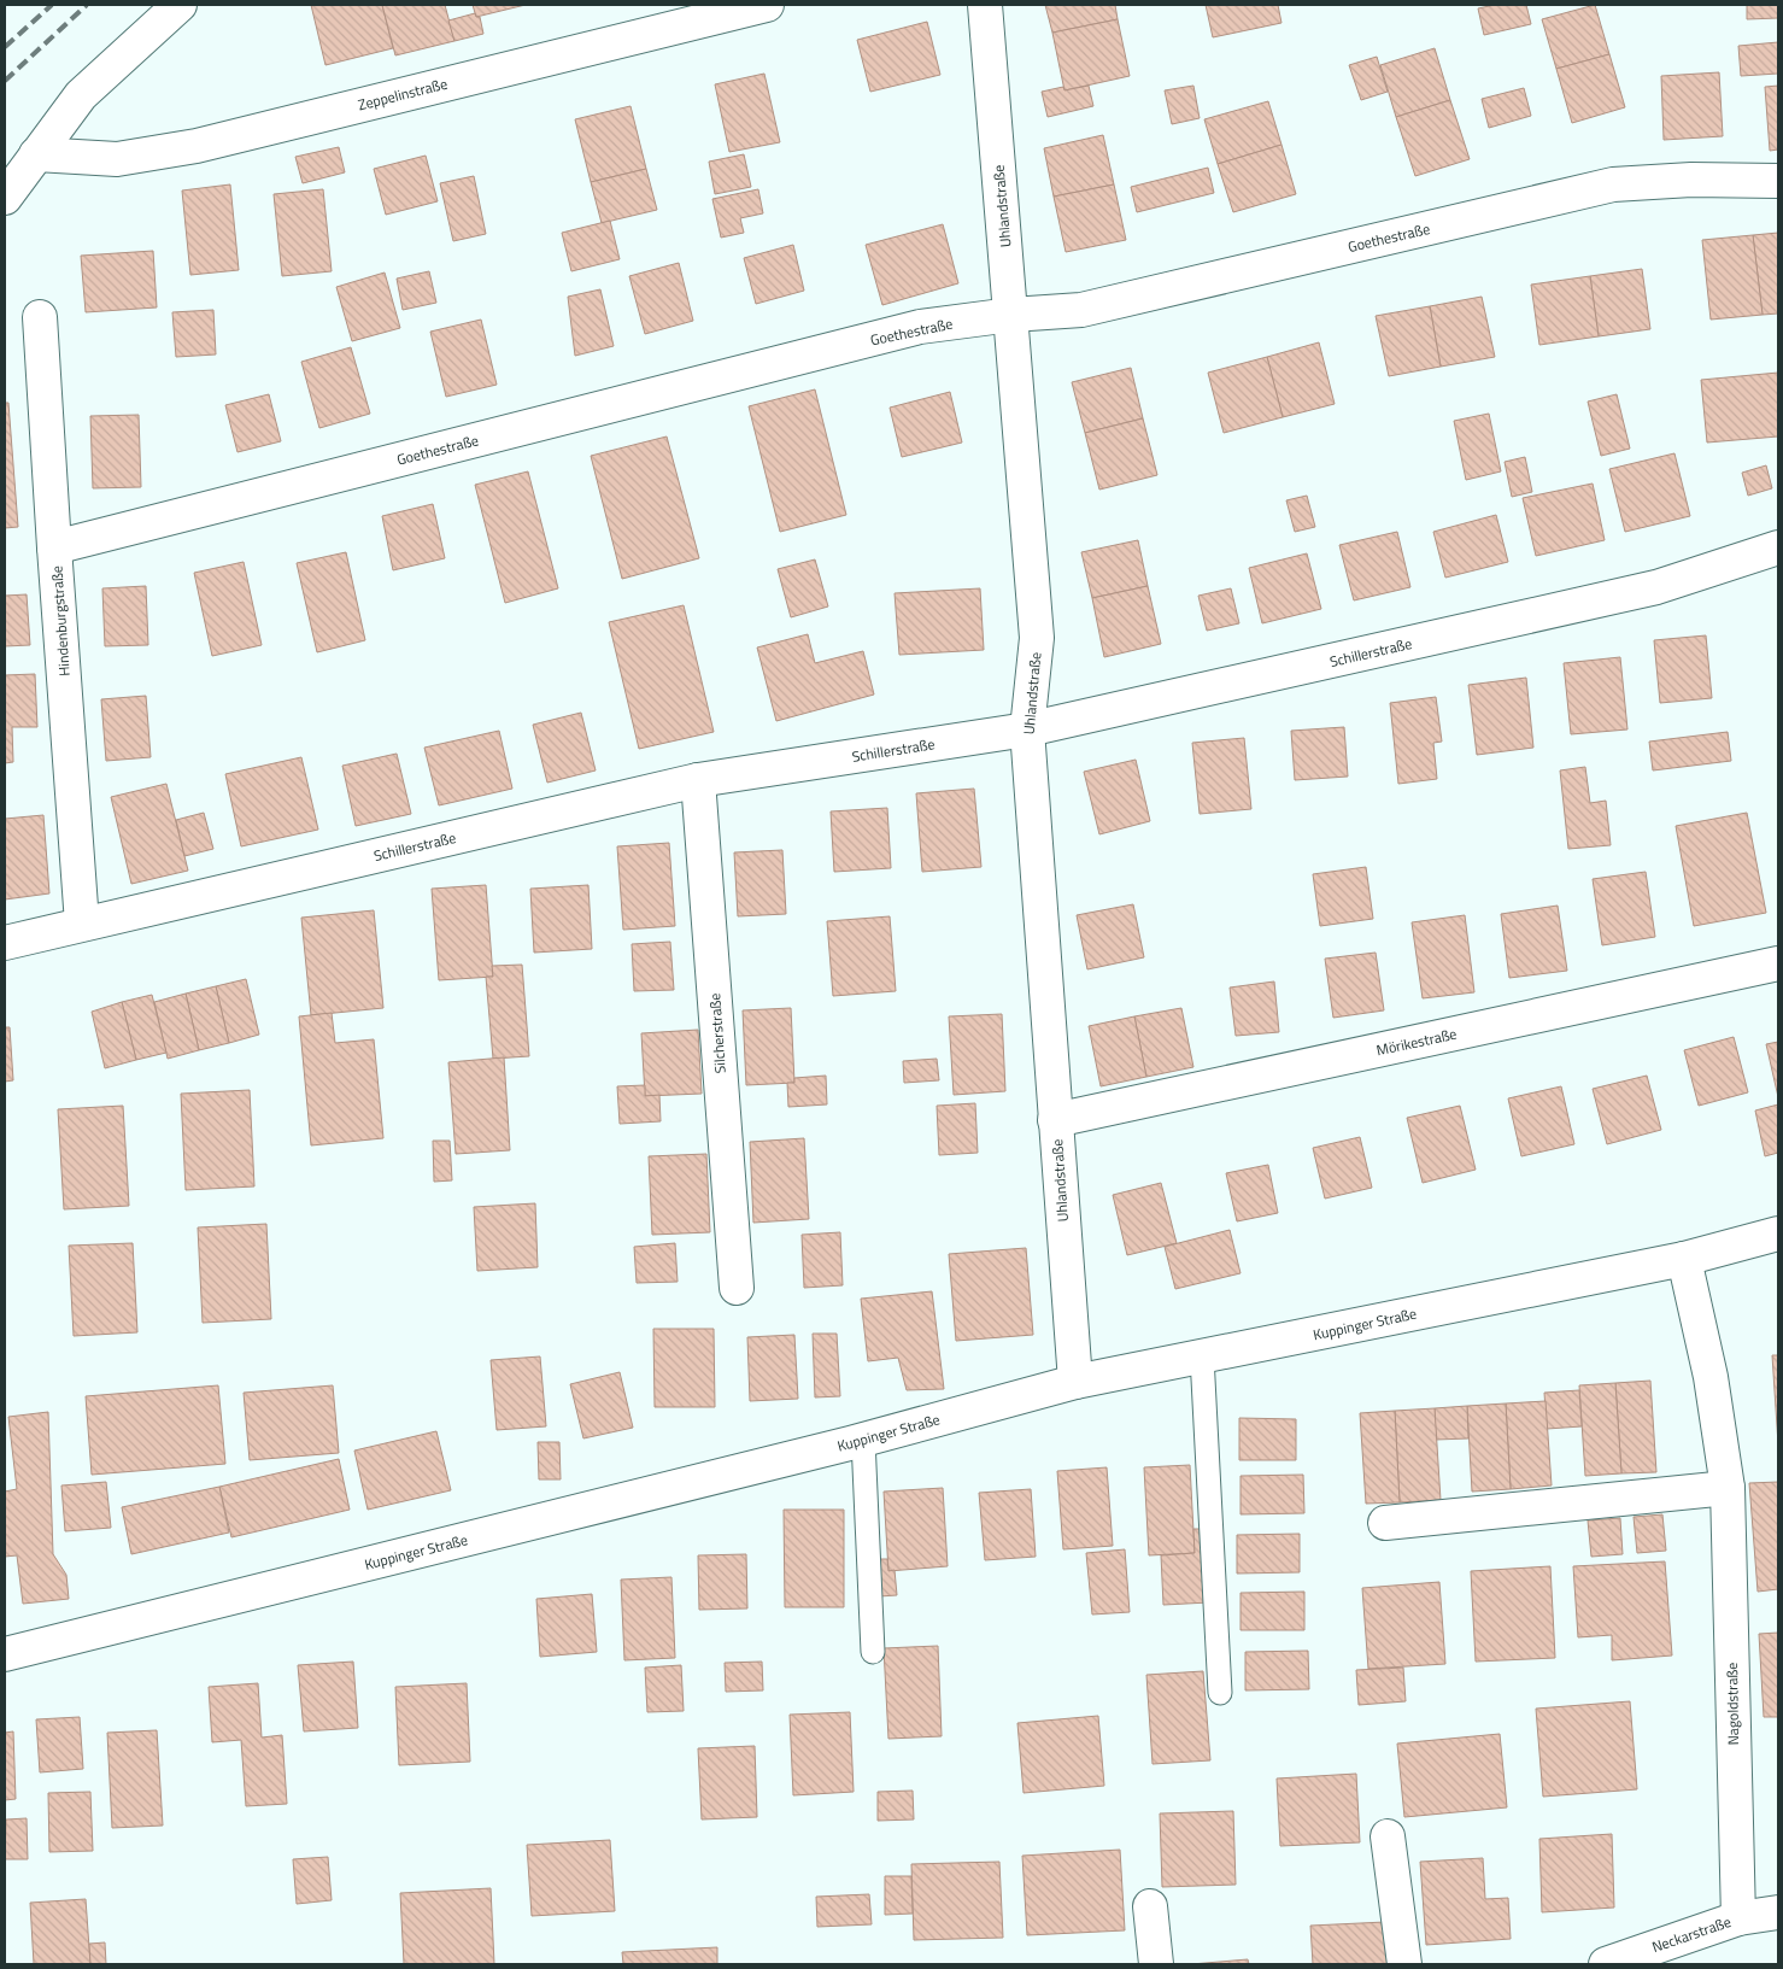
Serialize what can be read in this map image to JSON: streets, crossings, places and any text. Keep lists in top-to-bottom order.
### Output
{
  "streets": {
    "street": [
      "Zeppelinstraße",
      "Uhlandstraße",
      "Goethestraße",
      "Hindenburgstraße",
      "Schillerstraße",
      "Silcherstraße",
      "Mörikestraße",
      "Kuppinger Straße",
      "Nagoldstraße",
      "Neckarstraße"
    ]
  },
  "crossings": [
    ["Uhlandstraße", "Goethestraße"],
    ["Uhlandstraße", "Schillerstraße"],
    ["Uhlandstraße", "Mörikestraße"],
    ["Uhlandstraße", "Kuppinger Straße"],
    ["Goethestraße", "Hindenburgstraße"],
    ["Hindenburgstraße", "Schillerstraße"],
    ["Schillerstraße", "Silcherstraße"],
    ["Kuppinger Straße", "Nagoldstraße"],
    ["Nagoldstraße", "Neckarstraße"]
  ]
}
